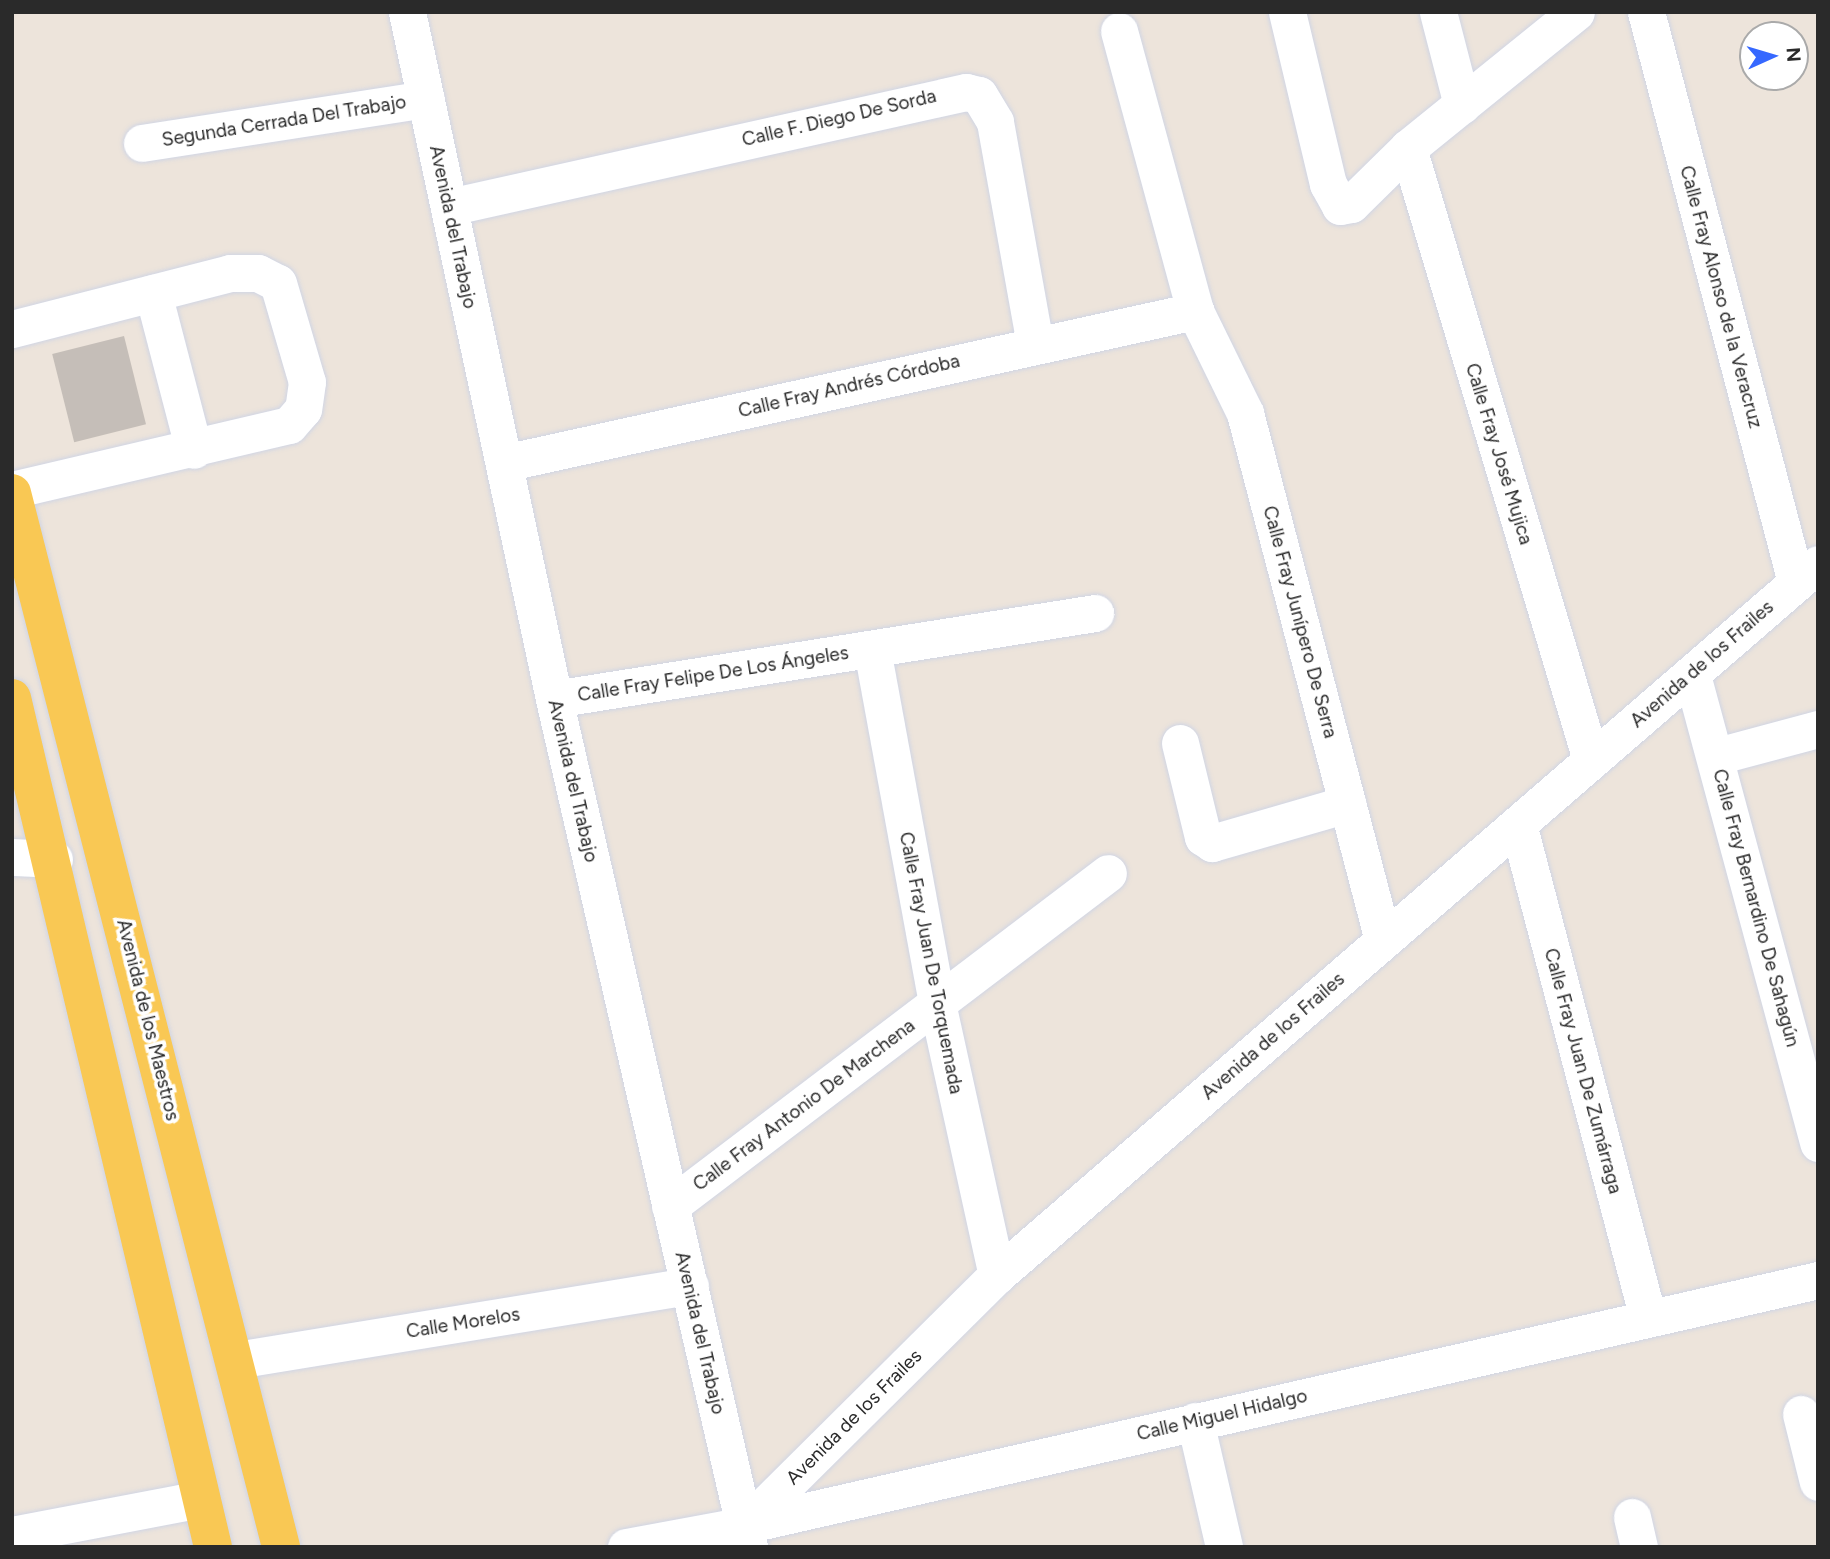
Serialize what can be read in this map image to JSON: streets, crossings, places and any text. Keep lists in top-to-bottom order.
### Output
{
  "streets": {
    "main road": ["Avenida de los Maestros"],
    "street": [
      "Calle F. Diego De Sorda",
      "Segunda Cerrada Del Trabajo",
      "Avenida del Trabajo",
      "Calle Fray Alonso de la Veracruz",
      "Calle Fray Andrés Córdoba",
      "Calle Fray José Mujica",
      "Calle Fray Junípero De Serra",
      "Avenida de los Frailes",
      "Calle Fray Felipe De Los Ángeles",
      "Calle Fray Bernardino De Sahagún",
      "Calle Fray Juan De Torquemada",
      "Calle Fray Juan De Zumárraga",
      "Calle Fray Antonio De Marchena",
      "Calle Morelos",
      "Calle Miguel Hidalgo"
    ]
  },
  "crossings": [
    ["Calle F. Diego De Sorda", "Avenida del Trabajo"],
    ["Calle F. Diego De Sorda", "Calle Fray Andrés Córdoba"],
    ["Segunda Cerrada Del Trabajo", "Avenida del Trabajo"],
    ["Avenida del Trabajo", "Calle Fray Andrés Córdoba"],
    ["Avenida del Trabajo", "Avenida de los Frailes"],
    ["Avenida del Trabajo", "Calle Fray Felipe De Los Ángeles"],
    ["Avenida del Trabajo", "Calle Fray Antonio De Marchena"],
    ["Avenida del Trabajo", "Calle Morelos"],
    ["Avenida del Trabajo", "Calle Miguel Hidalgo"],
    ["Calle Fray Alonso de la Veracruz", "Avenida de los Frailes"],
    ["Calle Fray Andrés Córdoba", "Calle Fray Junípero De Serra"],
    ["Calle Fray José Mujica", "Avenida de los Frailes"],
    ["Calle Fray Junípero De Serra", "Avenida de los Frailes"],
    ["Avenida de los Frailes", "Calle Fray Bernardino De Sahagún"],
    ["Avenida de los Frailes", "Calle Fray Juan De Torquemada"],
    ["Avenida de los Frailes", "Calle Fray Juan De Zumárraga"],
    ["Avenida de los Frailes", "Calle Miguel Hidalgo"],
    ["Calle Fray Felipe De Los Ángeles", "Calle Fray Juan De Torquemada"],
    ["Calle Fray Juan De Torquemada", "Calle Fray Antonio De Marchena"],
    ["Avenida de los Maestros", "Calle Morelos"],
    ["Calle Fray Juan De Zumárraga", "Calle Miguel Hidalgo"]
  ],
  "north": "right"
}
